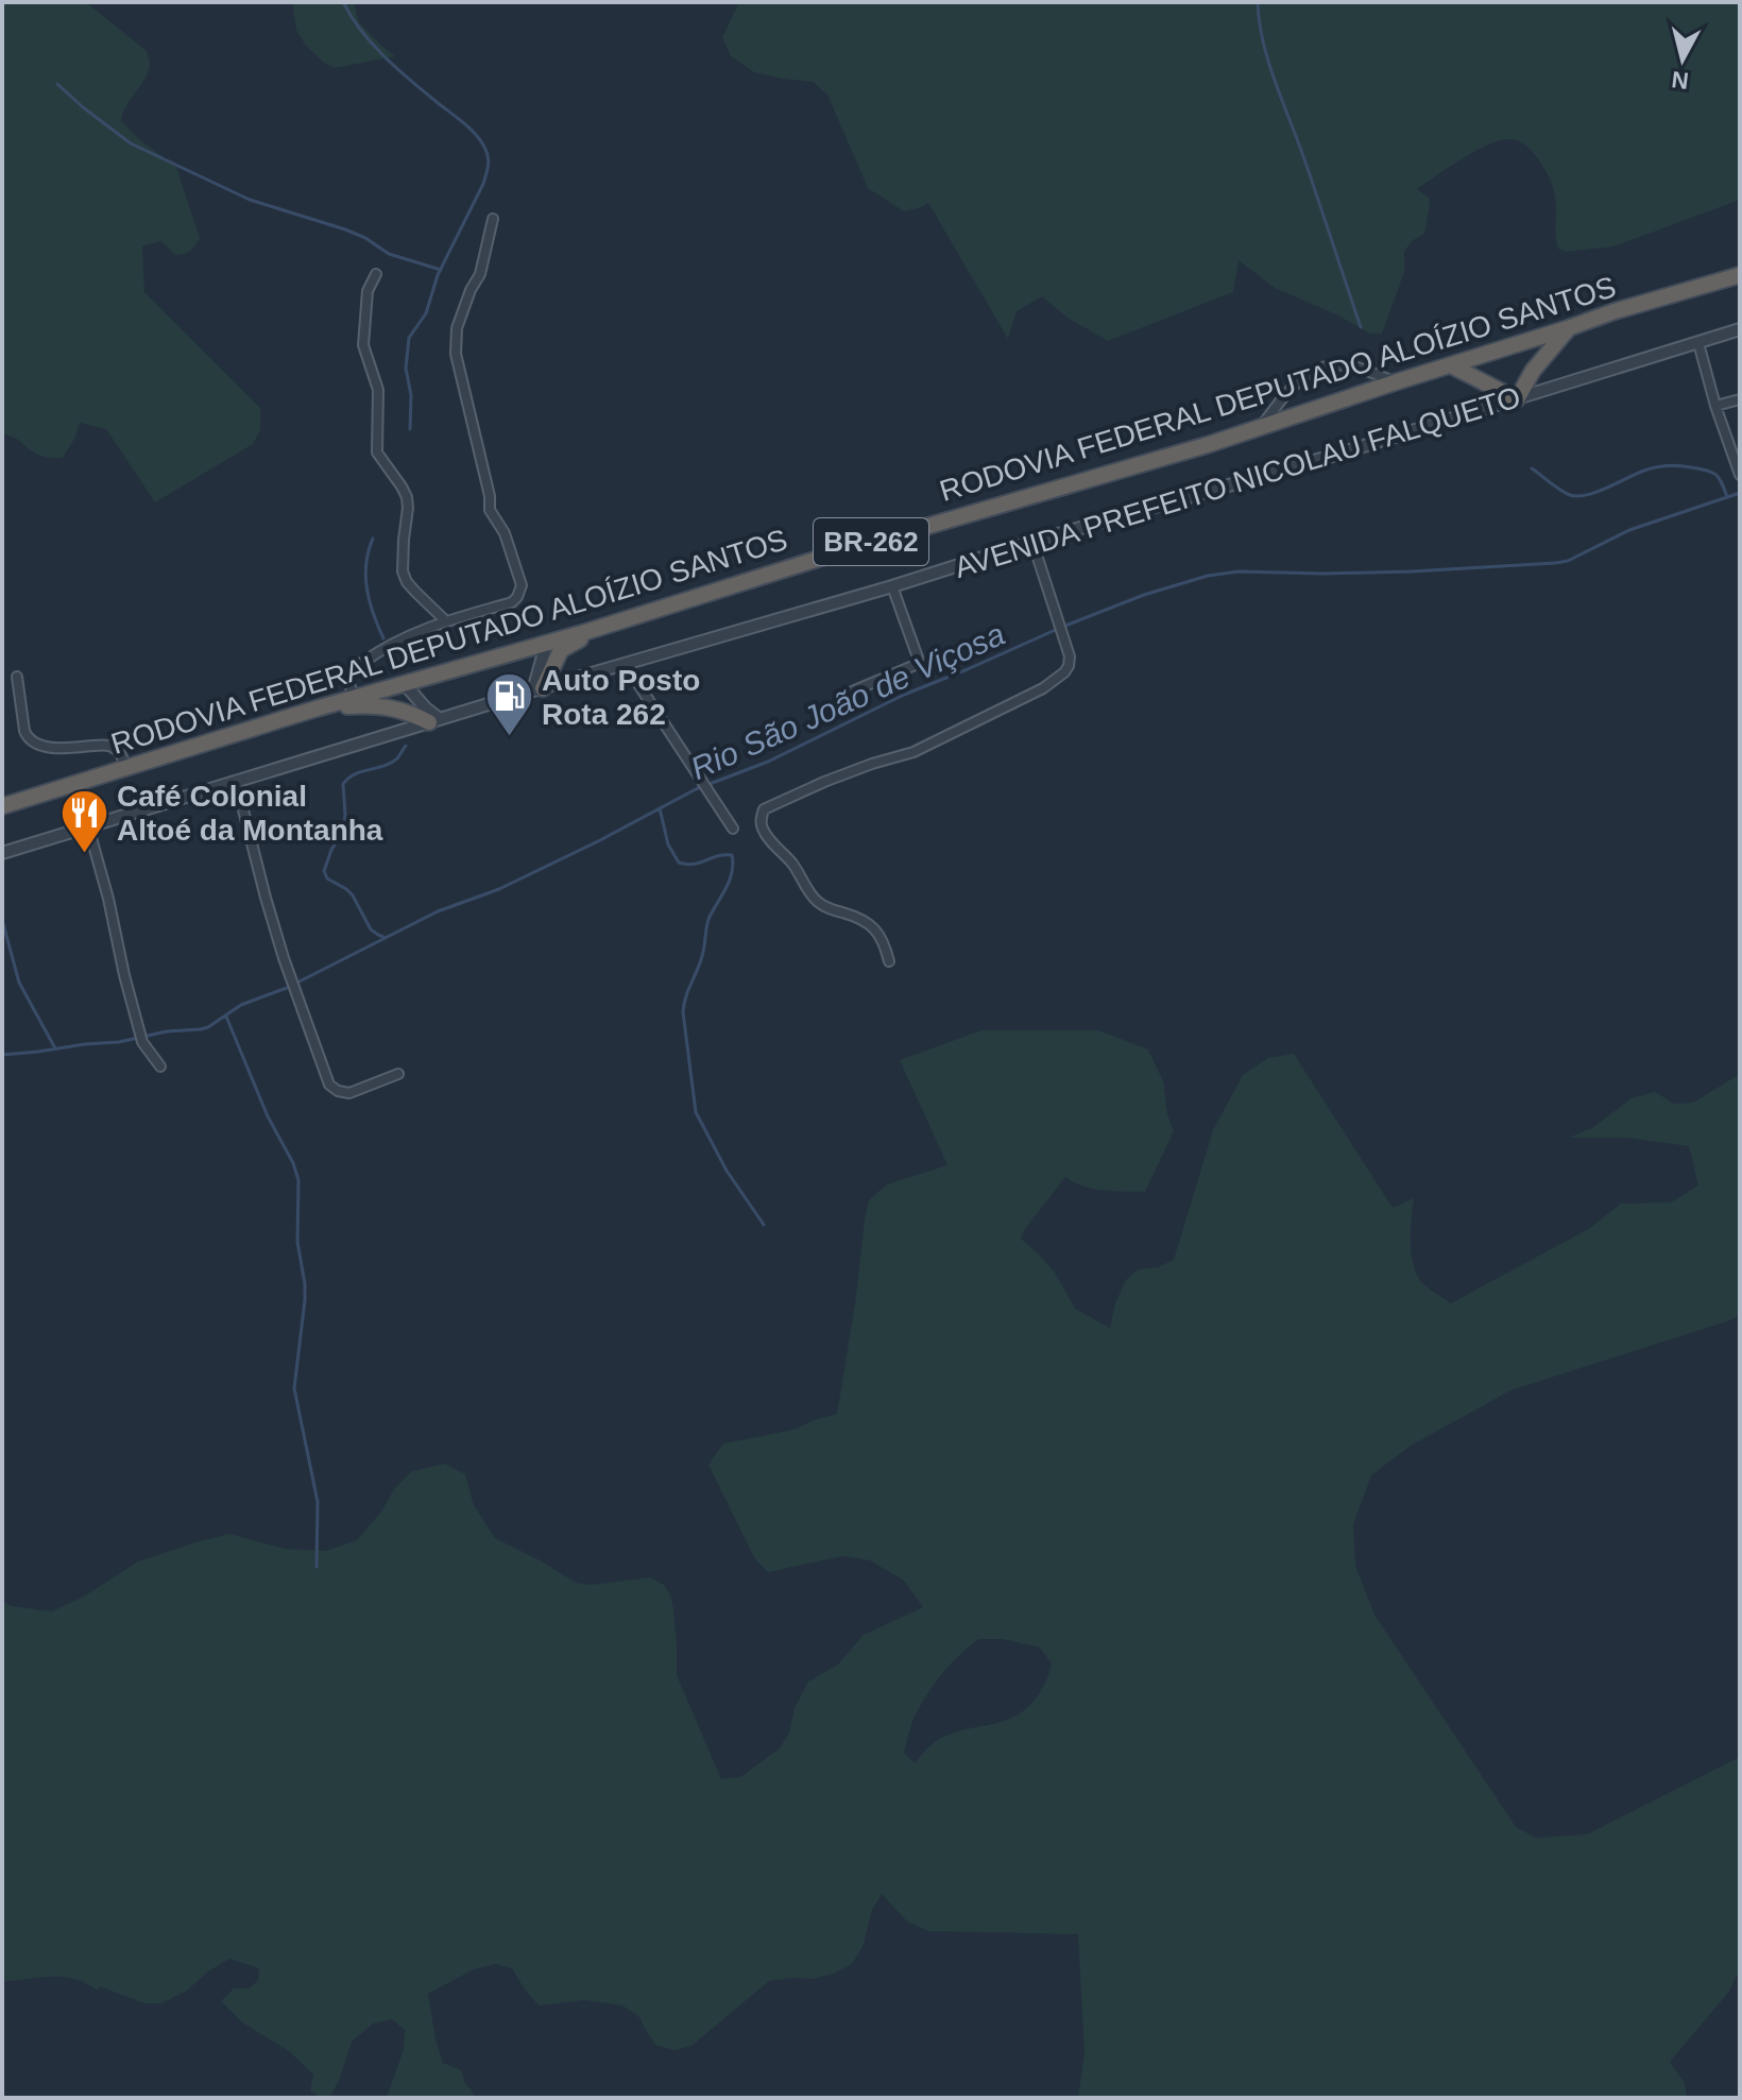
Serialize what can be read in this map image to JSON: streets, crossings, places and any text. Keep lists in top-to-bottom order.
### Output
{
  "streets": {
    "highway": ["RODOVIA FEDERAL DEPUTADO ALOÍZIO SANTOS", "BR-262"],
    "street": ["AVENIDA PREFEITO NICOLAU FALQUETO"]
  },
  "water": ["Rio São João de Viçosa"],
  "places": {
    "fuel station": ["Auto Posto Rota 262"],
    "restaurant": ["Café Colonial Altoé da Montanha"]
  },
  "north": "bottom"
}
